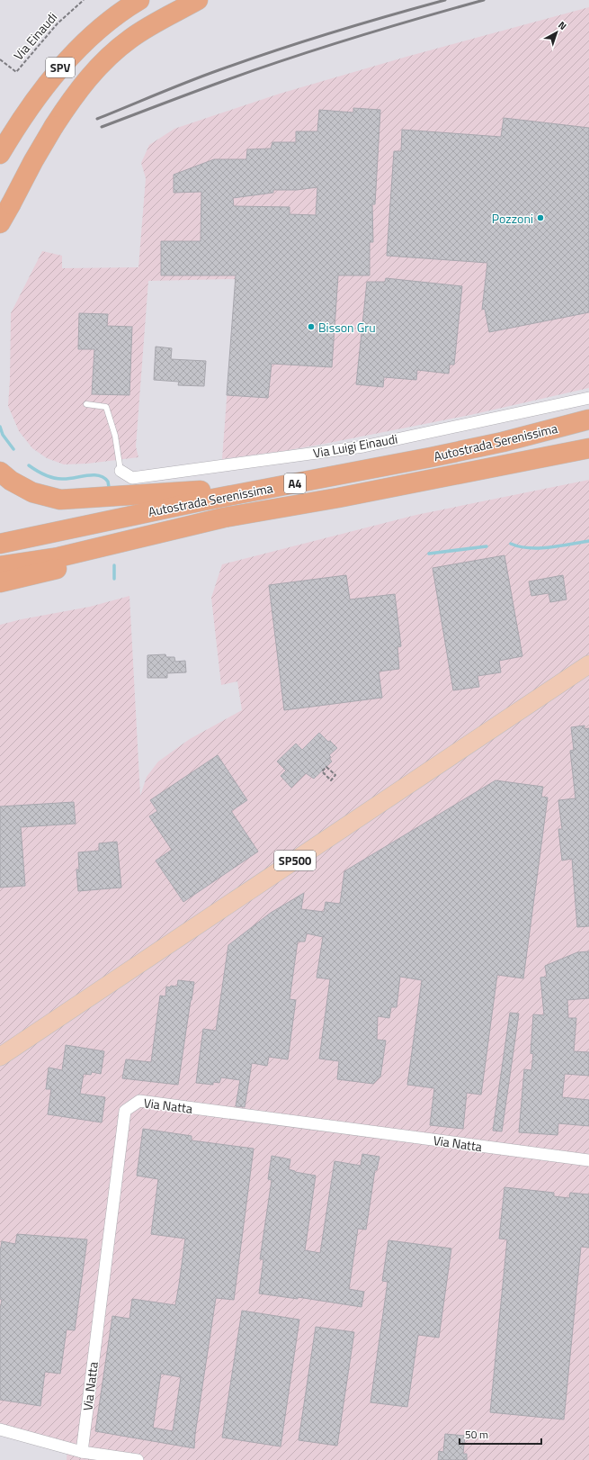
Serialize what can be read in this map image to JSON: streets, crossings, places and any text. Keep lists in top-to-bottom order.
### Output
{
  "streets": {
    "highway": ["SPV", "Autostrada Serenissima", "A4"],
    "main road": ["SP500"],
    "street": ["Via Luigi Einaudi", "Via Natta"],
    "path": ["Via Einaudi"]
  },
  "places": ["Pozzoni", "Bisson Gru"],
  "scale_bar": "50 m",
  "north": "top right"
}
